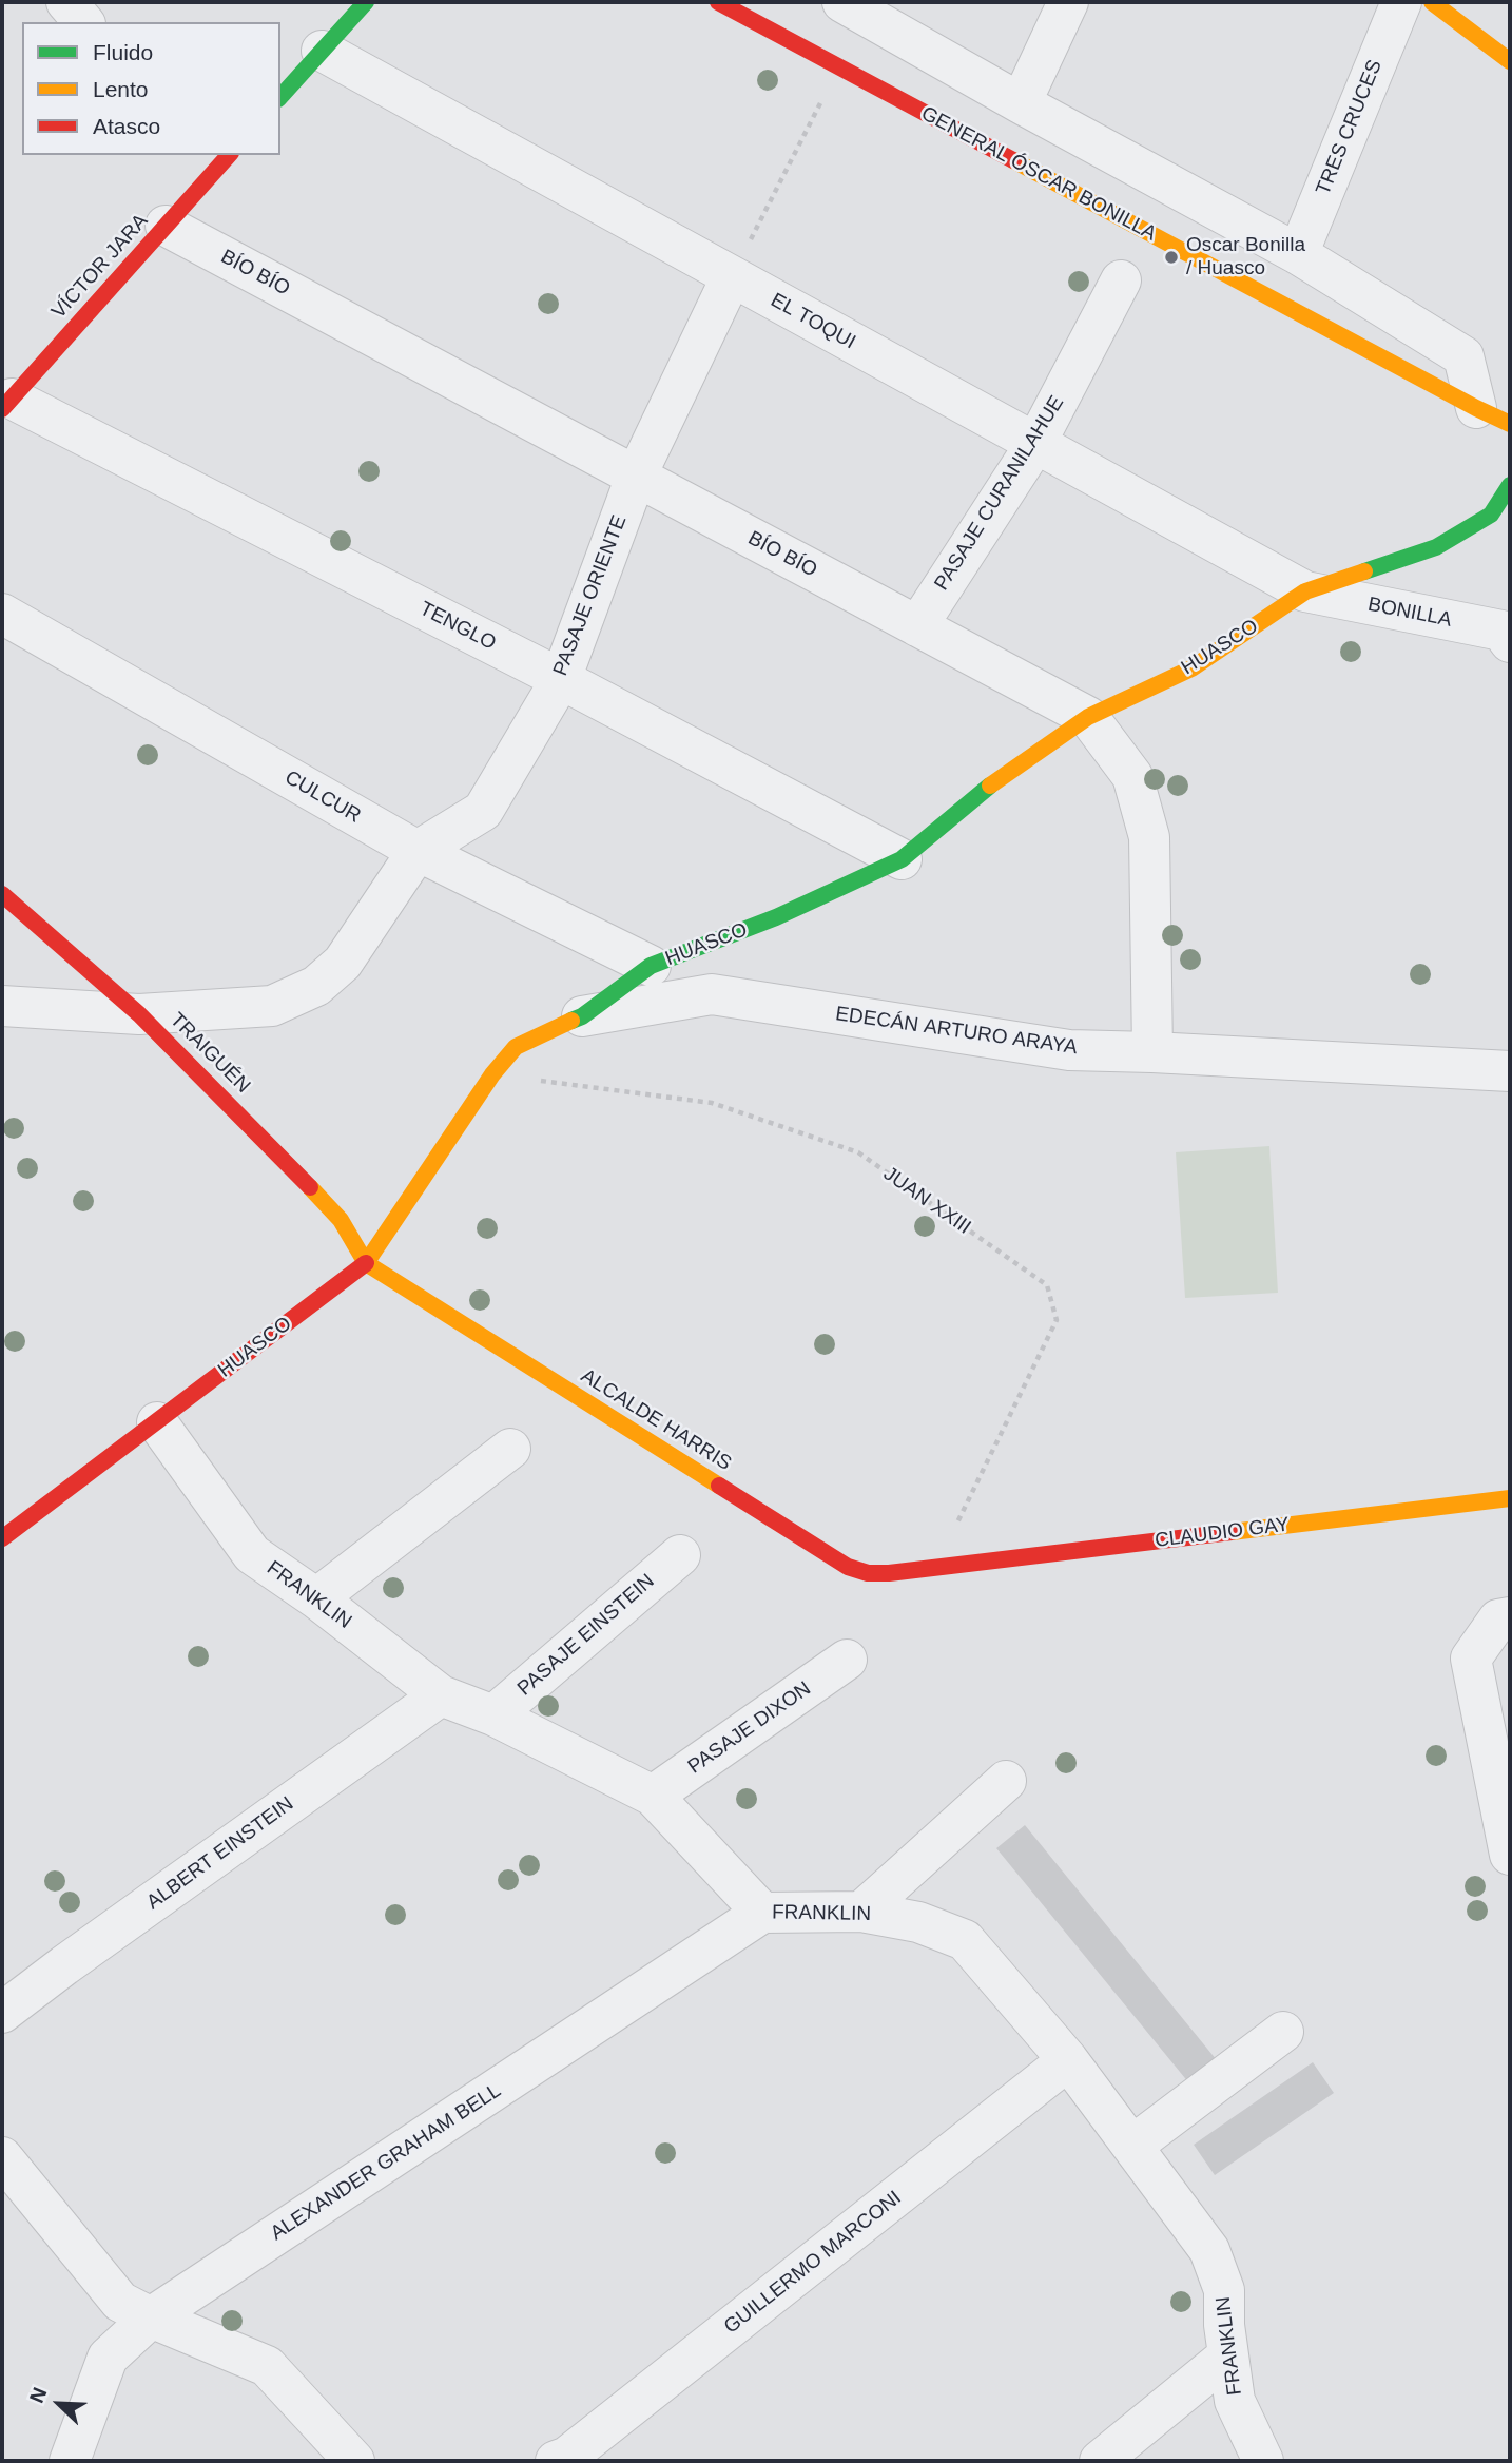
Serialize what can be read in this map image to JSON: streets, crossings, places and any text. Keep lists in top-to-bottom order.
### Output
{
  "streets": {
    "street": [
      "TRES CRUCES",
      "GENERAL ÓSCAR BONILLA",
      "VÍCTOR JARA",
      "BÍO BÍO",
      "EL TOQUI",
      "PASAJE CURANILAHUE",
      "PASAJE ORIENTE",
      "BONILLA",
      "TENGLO",
      "HUASCO",
      "CULCUR",
      "EDECÁN ARTURO ARAYA",
      "TRAIGUÉN",
      "ALCALDE HARRIS",
      "CLAUDIO GAY",
      "FRANKLIN",
      "PASAJE EINSTEIN",
      "PASAJE DIXON",
      "ALBERT EINSTEIN",
      "ALEXANDER GRAHAM BELL",
      "GUILLERMO MARCONI"
    ],
    "path": ["JUAN XXIII"]
  },
  "crossings": [
    ["TRES CRUCES", "GENERAL ÓSCAR BONILLA"],
    ["VÍCTOR JARA", "BÍO BÍO"],
    ["VÍCTOR JARA", "TENGLO"],
    ["BÍO BÍO", "PASAJE CURANILAHUE"],
    ["BÍO BÍO", "PASAJE ORIENTE"],
    ["BÍO BÍO", "HUASCO"],
    ["BÍO BÍO", "EDECÁN ARTURO ARAYA"],
    ["EL TOQUI", "PASAJE CURANILAHUE"],
    ["EL TOQUI", "PASAJE ORIENTE"],
    ["EL TOQUI", "BONILLA"],
    ["EL TOQUI", "HUASCO"],
    ["PASAJE ORIENTE", "TENGLO"],
    ["PASAJE ORIENTE", "CULCUR"],
    ["PASAJE ORIENTE", "TRAIGUÉN"],
    ["BONILLA", "HUASCO"],
    ["TENGLO", "HUASCO"],
    ["HUASCO", "CULCUR"],
    ["HUASCO", "EDECÁN ARTURO ARAYA"],
    ["HUASCO", "TRAIGUÉN"],
    ["HUASCO", "JUAN XXIII"],
    ["HUASCO", "ALCALDE HARRIS"],
    ["HUASCO", "FRANKLIN"],
    ["TRAIGUÉN", "ALCALDE HARRIS"],
    ["JUAN XXIII", "ALCALDE HARRIS"],
    ["JUAN XXIII", "CLAUDIO GAY"],
    ["ALCALDE HARRIS", "CLAUDIO GAY"],
    ["FRANKLIN", "PASAJE EINSTEIN"],
    ["FRANKLIN", "PASAJE DIXON"],
    ["FRANKLIN", "ALBERT EINSTEIN"],
    ["FRANKLIN", "ALEXANDER GRAHAM BELL"],
    ["FRANKLIN", "GUILLERMO MARCONI"]
  ],
  "places": ["Oscar Bonilla / Huasco"],
  "legend": ["Fluido", "Lento", "Atasco"],
  "north": "top left"
}
